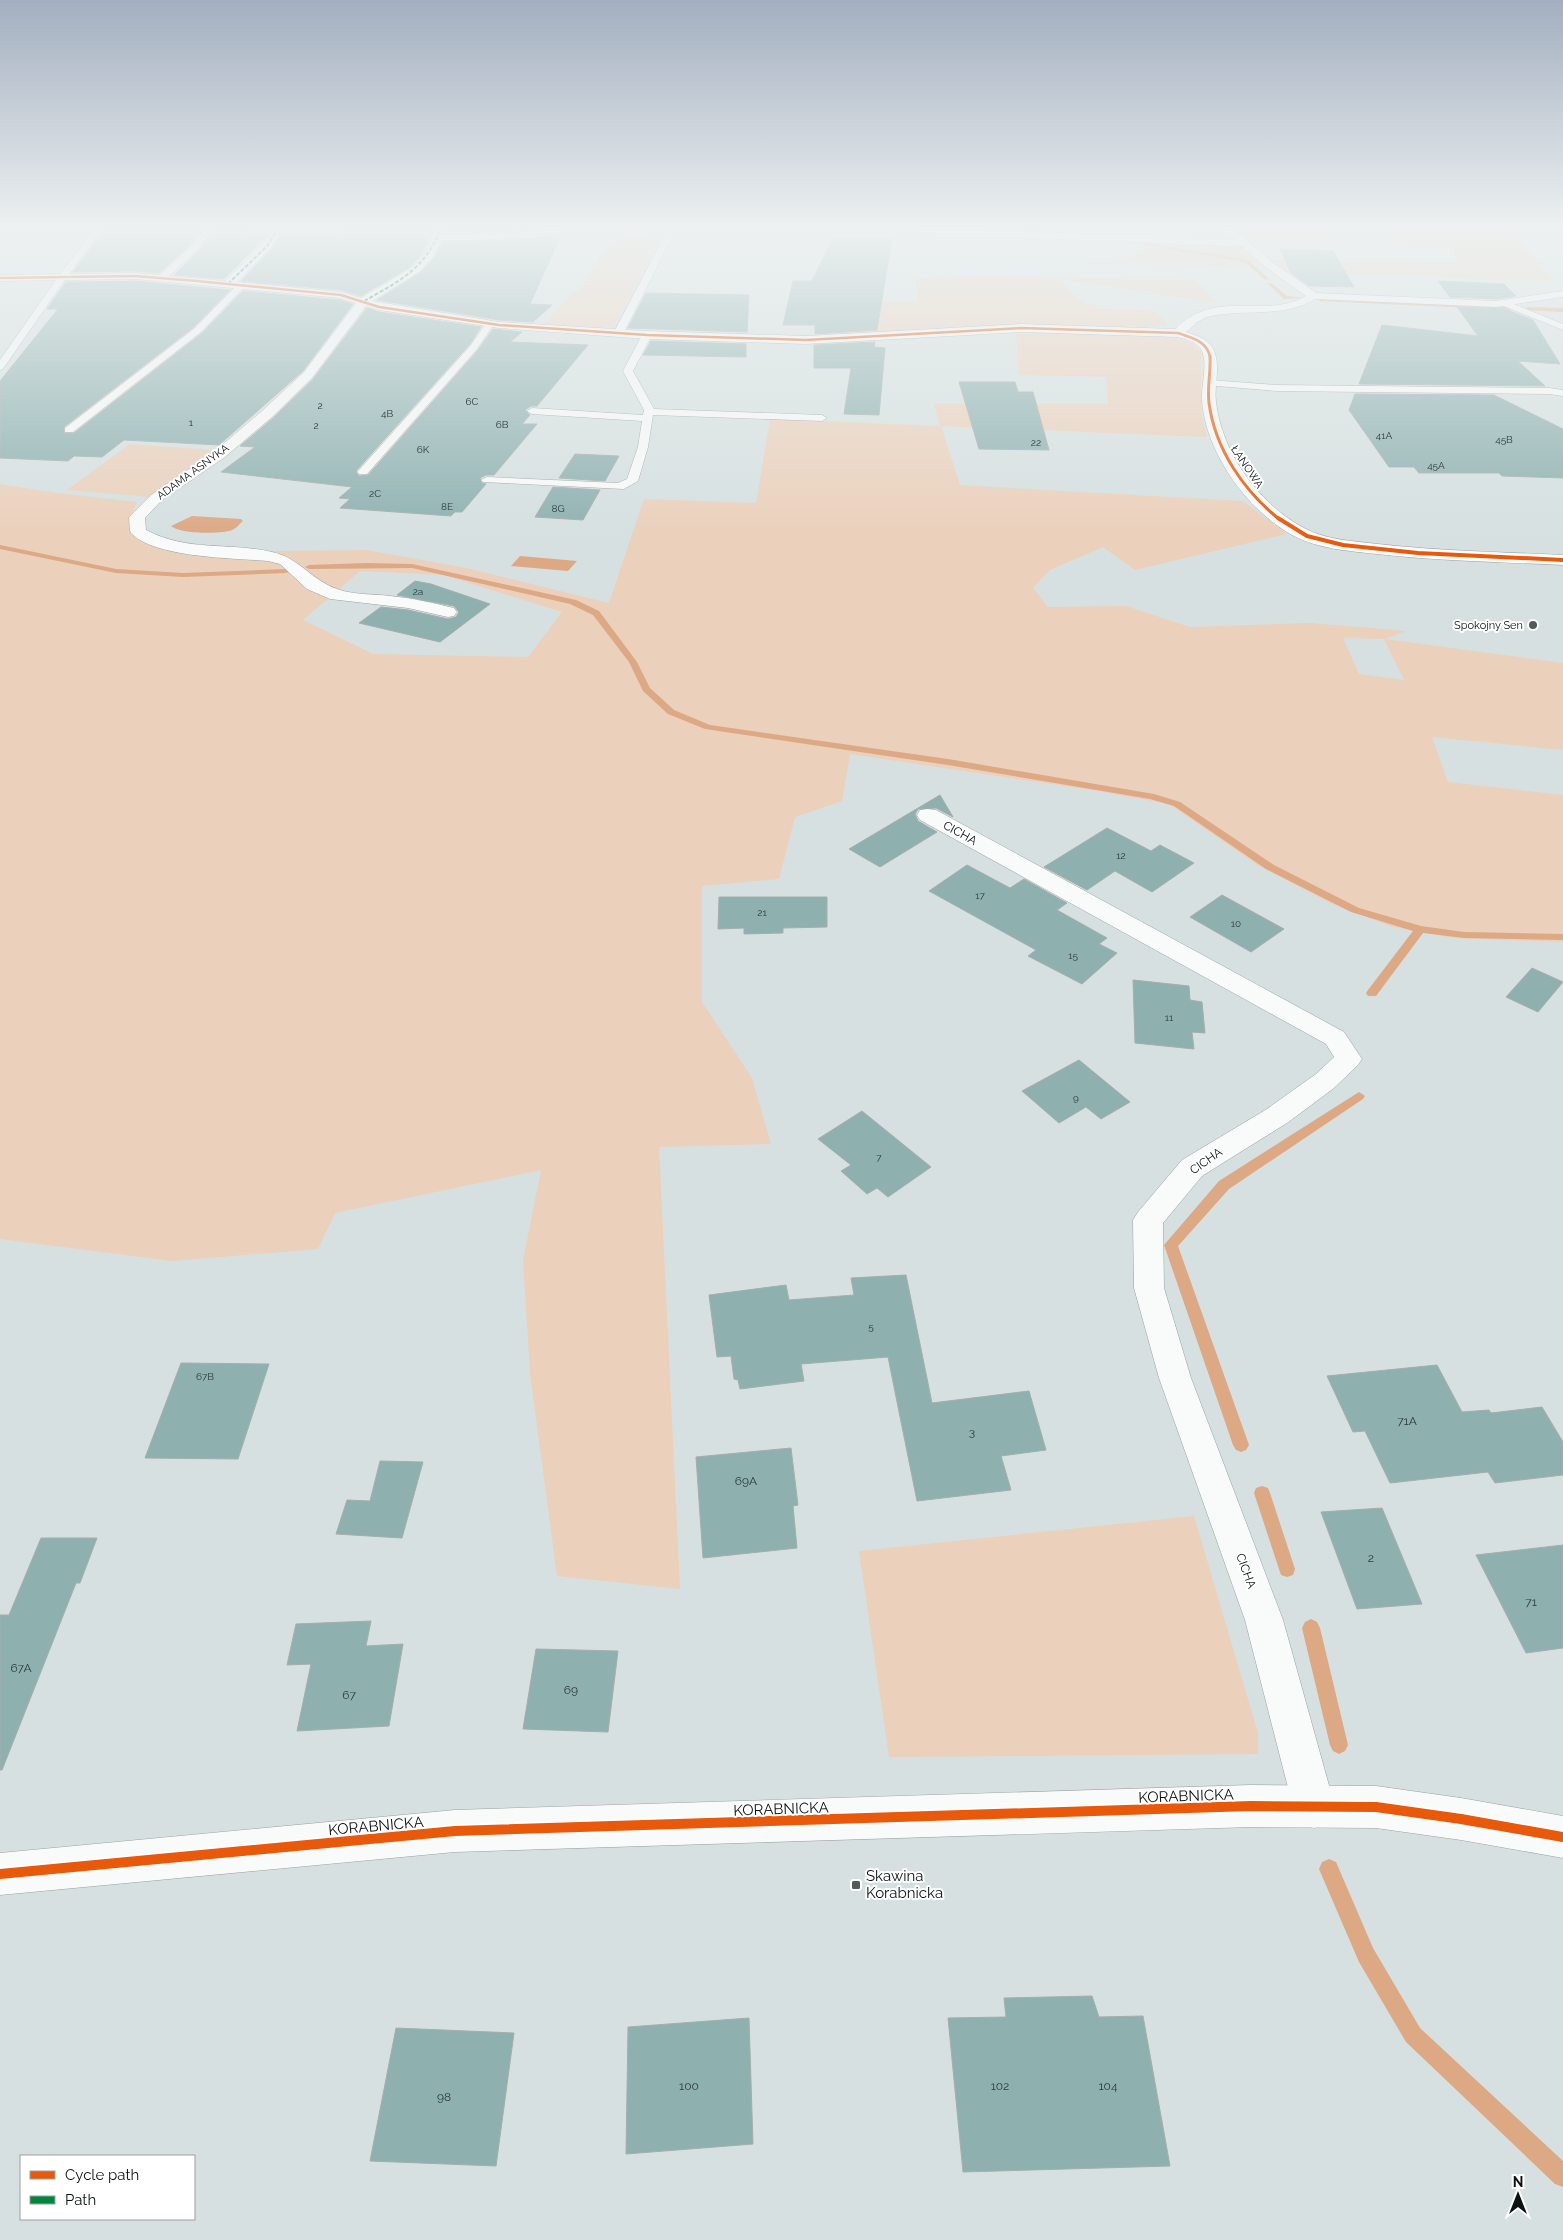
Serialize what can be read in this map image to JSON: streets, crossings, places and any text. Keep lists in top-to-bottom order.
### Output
{
  "streets": {
    "street": [
      "ŁANOWA",
      "ADAMA ASNYKA",
      "CICHA",
      "KORABNICKA"
    ]
  },
  "crossings": [
    ["CICHA", "KORABNICKA"]
  ],
  "places": {
    "other": ["Spokojny Sen"],
    "transit": ["Skawina Korabnicka"]
  },
  "house_numbers": [
    "6C",
    "2",
    "4B",
    "1",
    "6B",
    "2",
    "41A",
    "45B",
    "22",
    "6K",
    "45A",
    "2C",
    "8E",
    "8G",
    "2a",
    "12",
    "17",
    "21",
    "10",
    "15",
    "11",
    "9",
    "7",
    "5",
    "67B",
    "71A",
    "3",
    "69A",
    "2",
    "71",
    "67A",
    "69",
    "67",
    "100",
    "102",
    "104",
    "98"
  ],
  "legend": ["Cycle path", "Path"],
  "north": "top"
}
